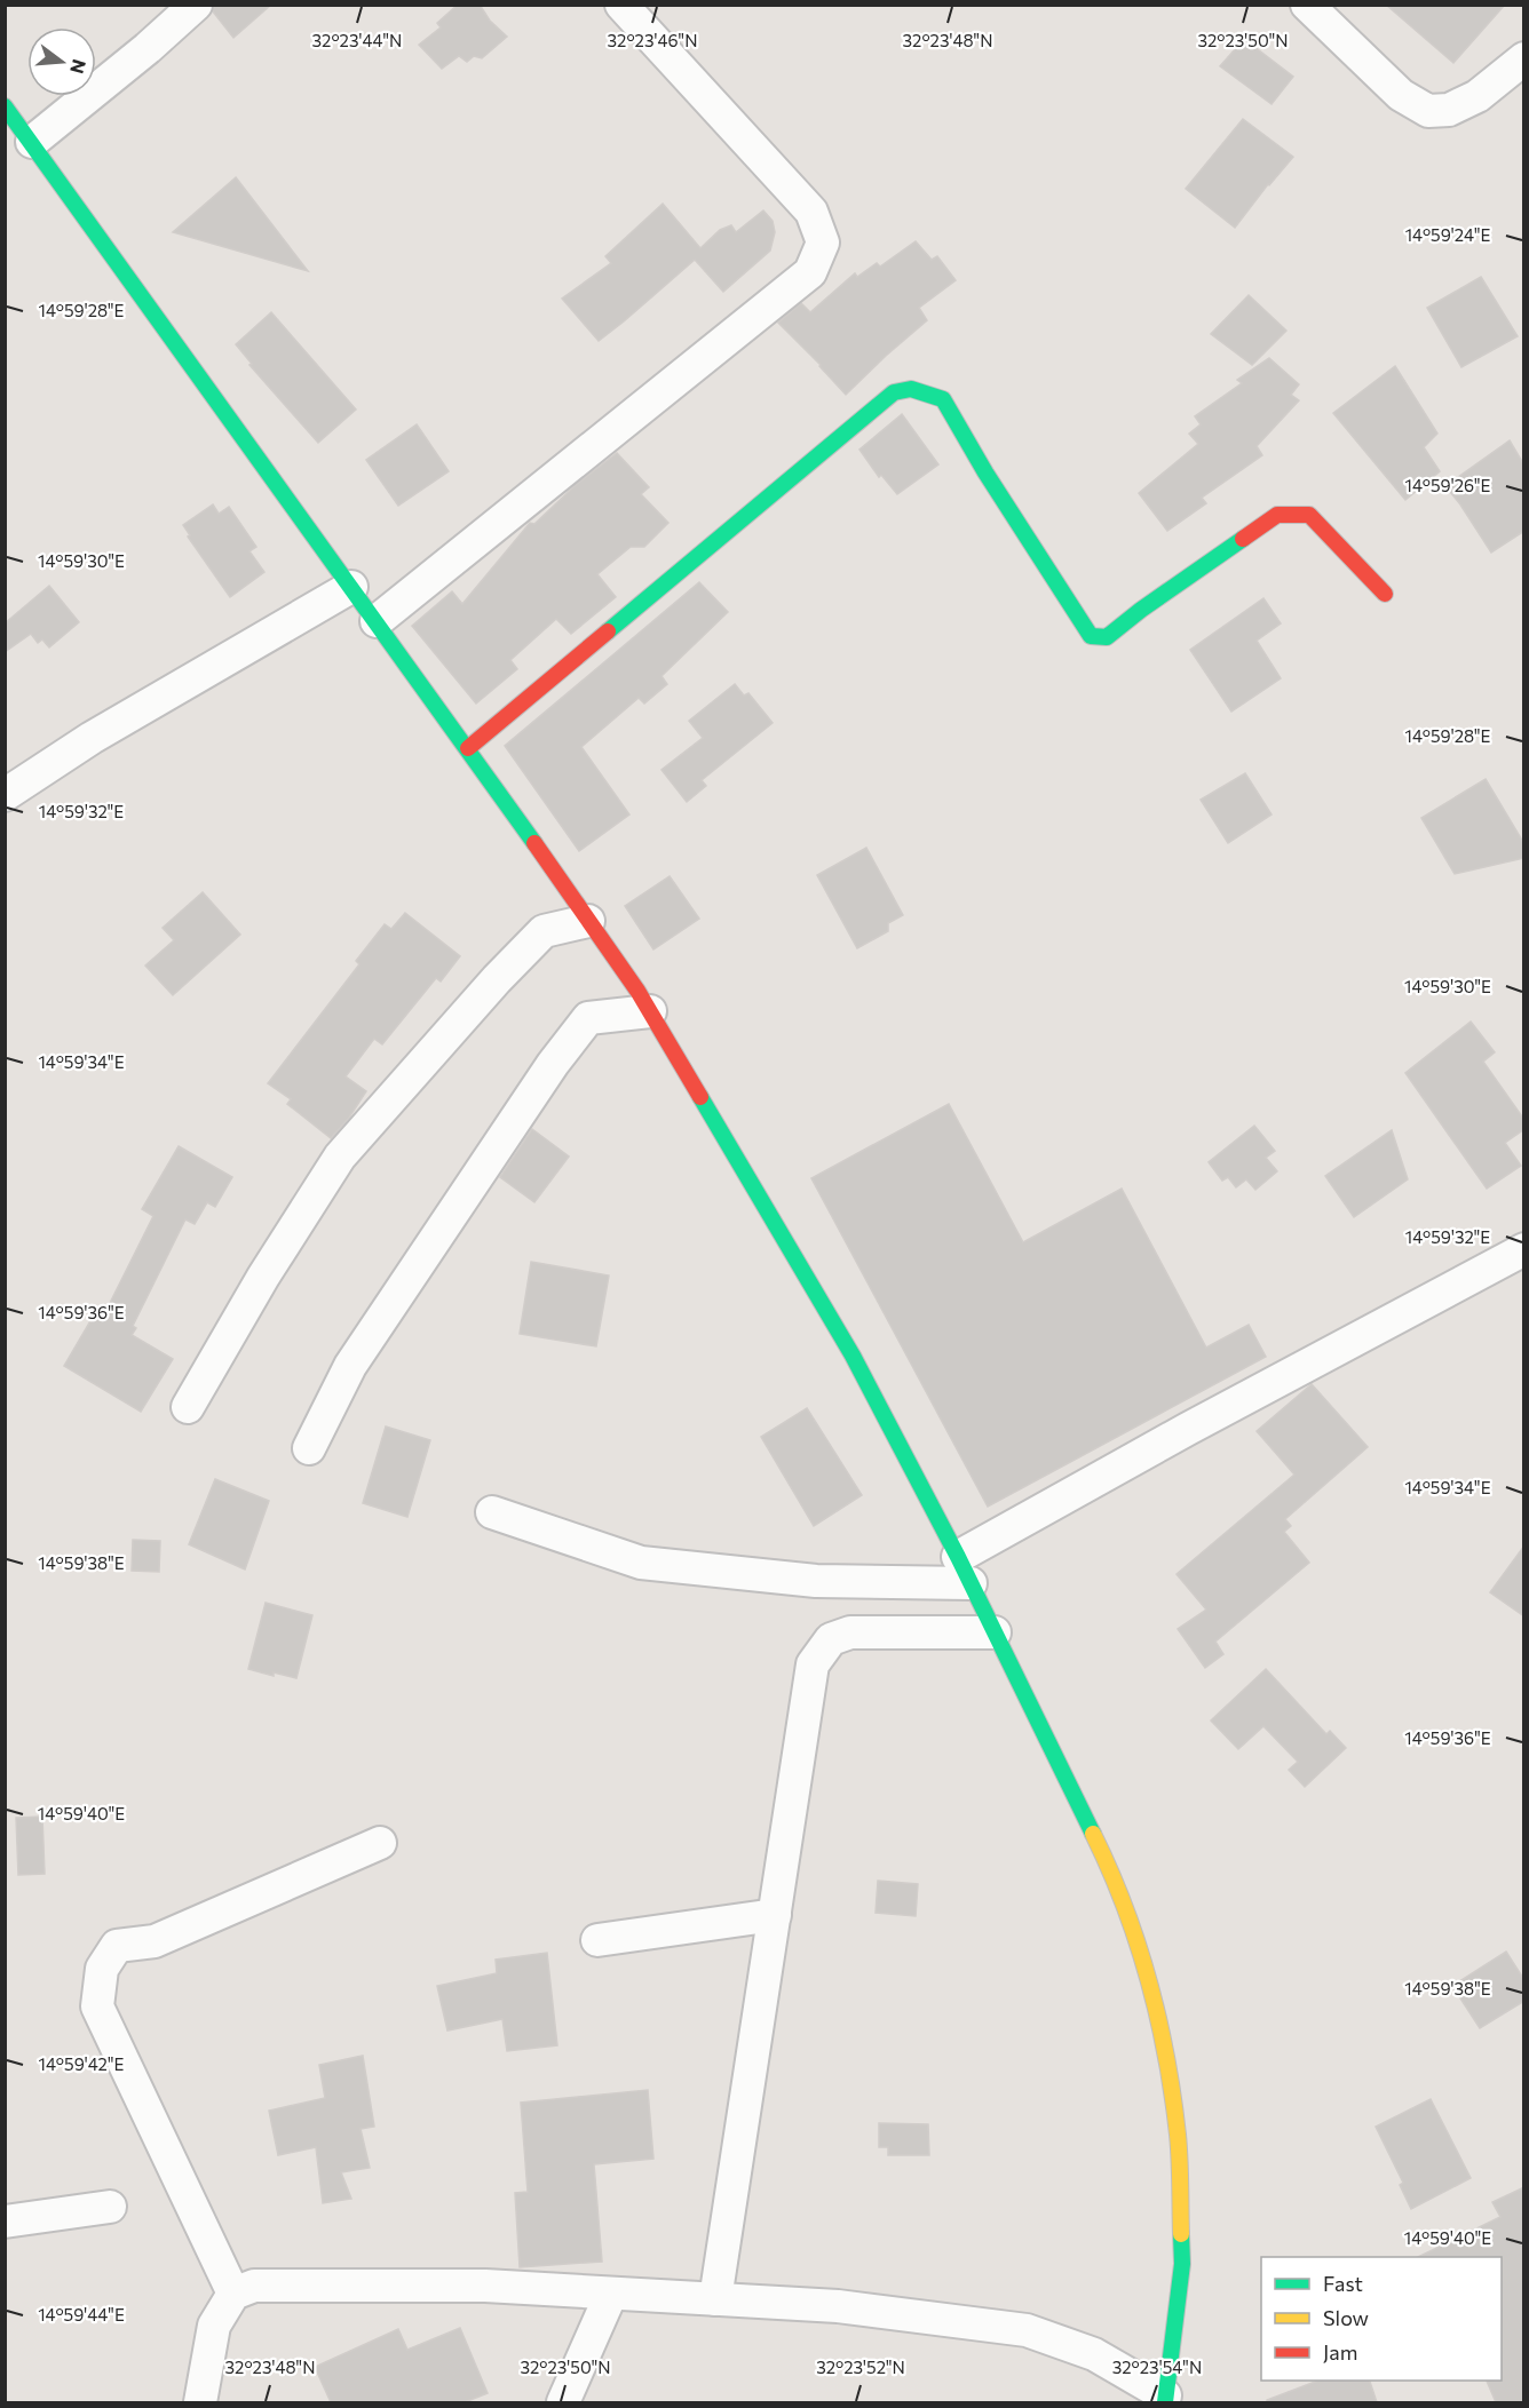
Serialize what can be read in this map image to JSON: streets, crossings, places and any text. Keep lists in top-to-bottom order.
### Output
{
  "legend": ["Fast", "Slow", "Jam"],
  "north": "right",
  "coordinates": [
    "32°23'44\"N",
    "32°23'46\"N",
    "32°23'48\"N",
    "32°23'50\"N",
    "14°59'24\"E",
    "14°59'28\"E",
    "14°59'26\"E",
    "14°59'30\"E",
    "14°59'32\"E",
    "14°59'34\"E",
    "14°59'36\"E",
    "14°59'38\"E",
    "14°59'40\"E",
    "14°59'42\"E",
    "14°59'44\"E",
    "32°23'52\"N",
    "32°23'54\"N"
  ]
}
